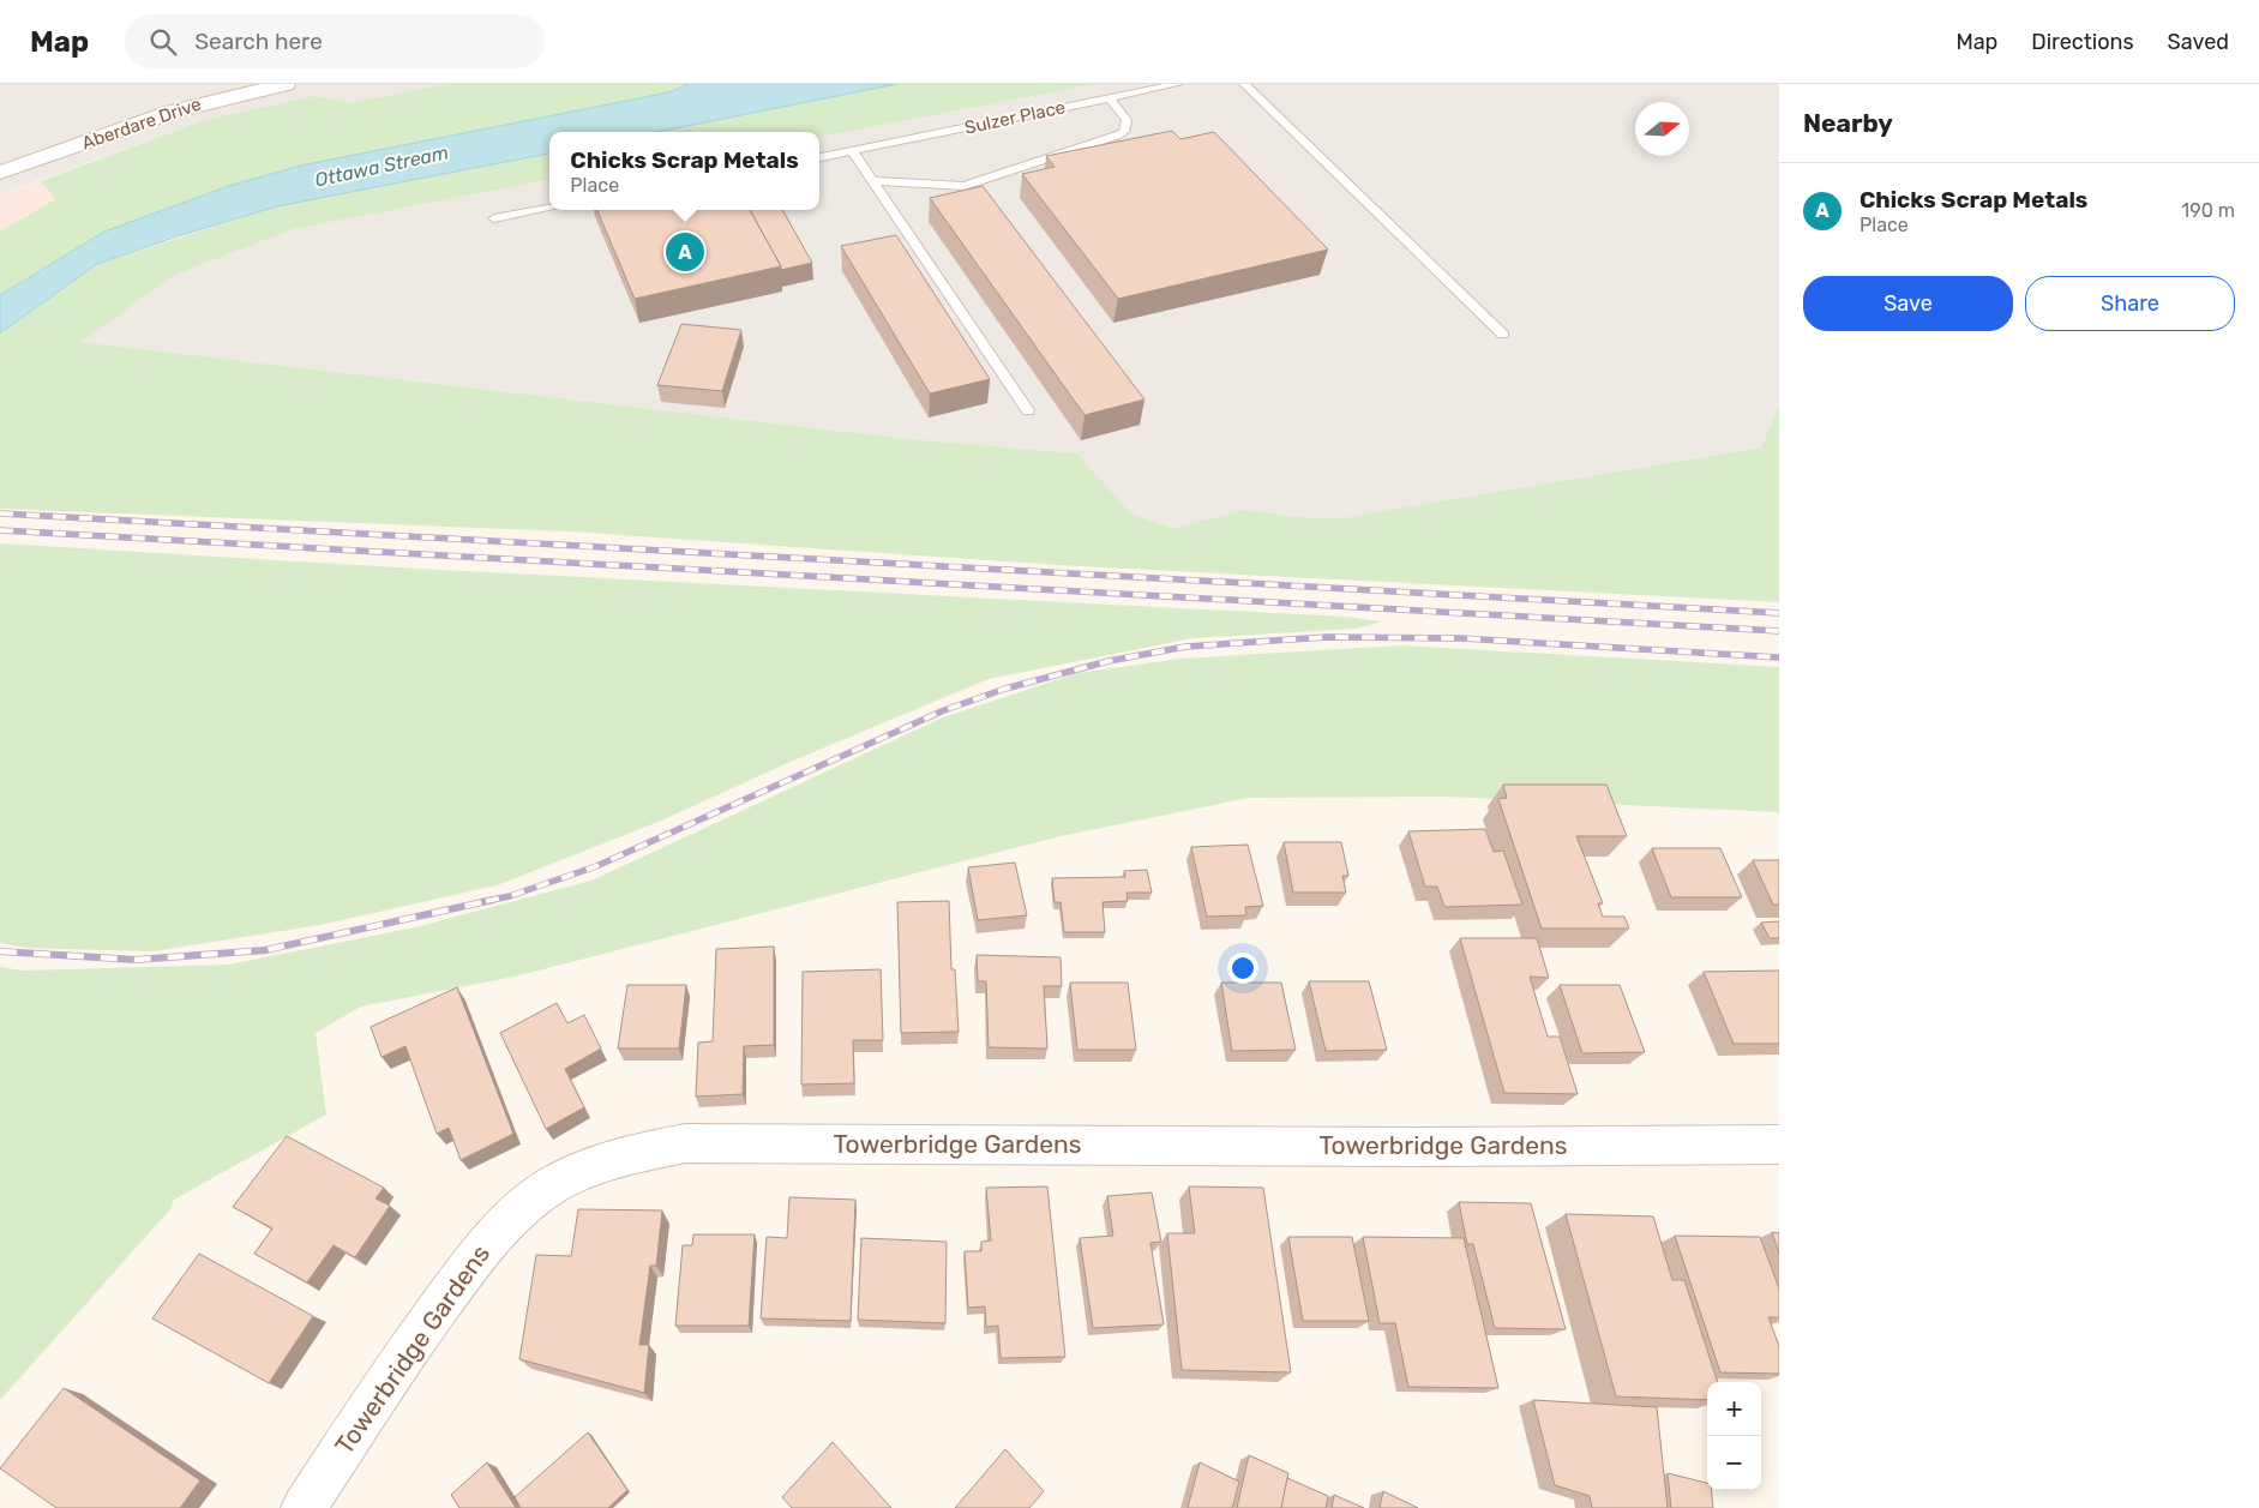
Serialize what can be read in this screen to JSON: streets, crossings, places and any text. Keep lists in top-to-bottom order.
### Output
{
  "streets": {
    "street": ["Aberdare Drive", "Towerbridge Gardens"],
    "lane": ["Sulzer Place"]
  },
  "water": ["Ottawa Stream"],
  "north": "right",
  "page": {
    "header": "Map",
    "search": "Search here",
    "nav": ["Map", "Directions", "Saved"],
    "heading": "Nearby",
    "popup": ["Chicks Scrap Metals", "Place"],
    "list": [
      {
        "mark": "A",
        "name": "Chicks Scrap Metals",
        "note": "Place",
        "value": "190 m"
      }
    ],
    "pins": "A",
    "buttons": ["Save", "Share"],
    "map_buttons": ["+", "−"]
  }
}
